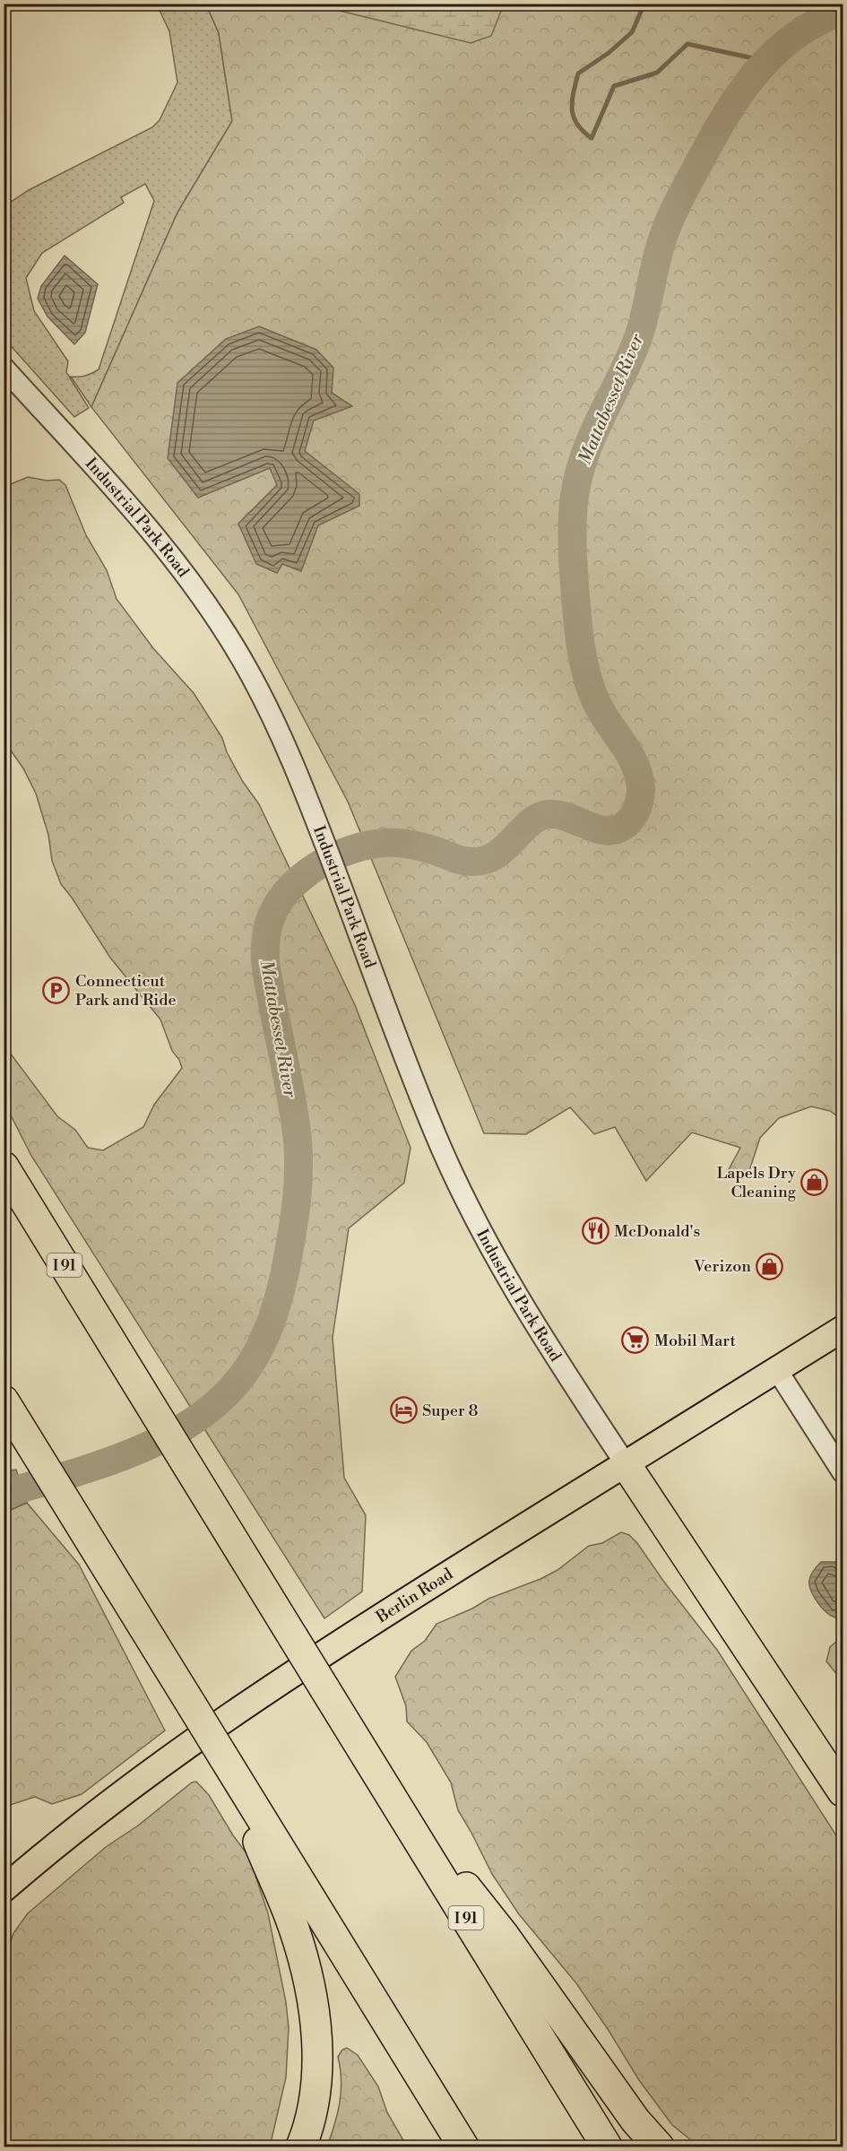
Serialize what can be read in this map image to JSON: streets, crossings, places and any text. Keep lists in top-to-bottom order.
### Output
{
  "streets": {
    "highway": ["I 91"],
    "main road": ["Berlin Road"],
    "street": ["Industrial Park Road"]
  },
  "crossings": [
    ["Industrial Park Road", "Berlin Road"]
  ],
  "water": ["Mattabesset River"],
  "places": {
    "parking": ["Connecticut Park and Ride"],
    "shop": ["Lapels Dry Cleaning", "Verizon"],
    "restaurant": ["McDonald's"],
    "supermarket": ["Mobil Mart"],
    "hotel": ["Super 8"]
  }
}
